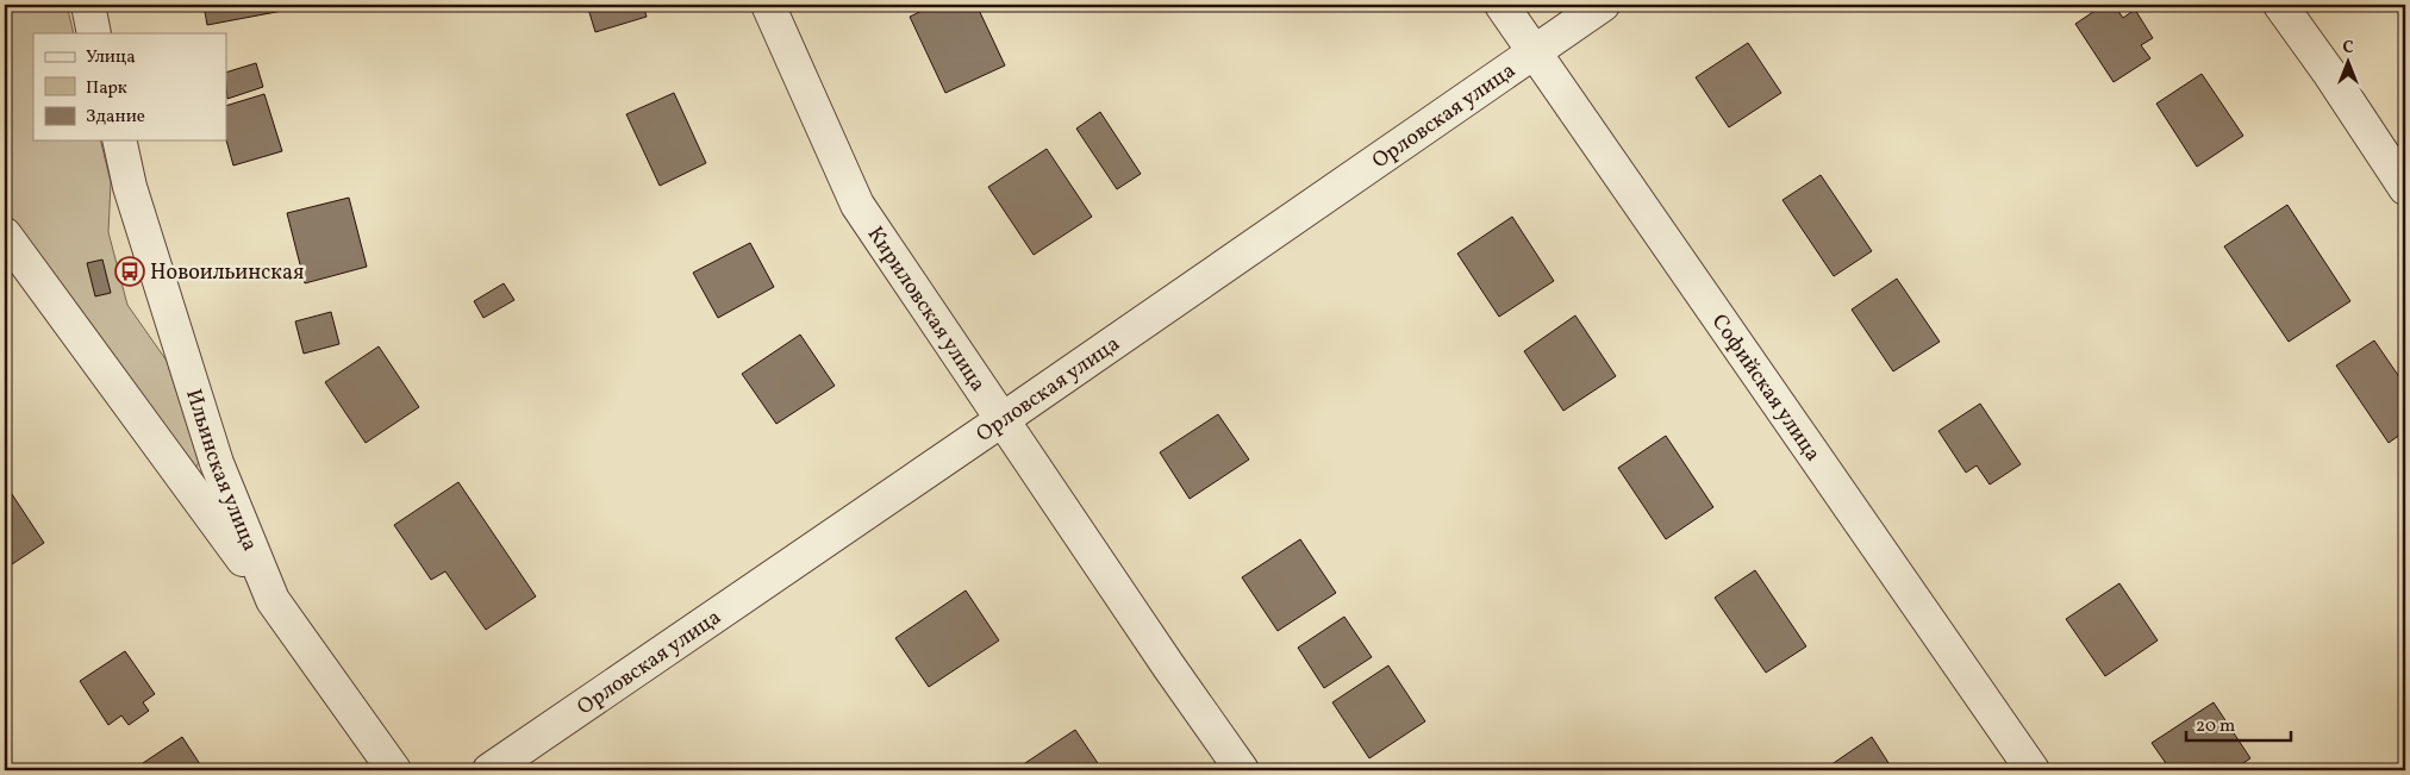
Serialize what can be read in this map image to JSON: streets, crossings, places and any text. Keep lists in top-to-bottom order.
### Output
{
  "streets": {
    "street": [
      "Орловская улица",
      "Кириловская улица",
      "Софийская улица",
      "Ильинская улица"
    ]
  },
  "crossings": [
    ["Орловская улица", "Кириловская улица"],
    ["Орловская улица", "Софийская улица"]
  ],
  "places": {
    "bus stop": ["Новоильинская"]
  },
  "legend": ["Улица", "Парк", "Здание"],
  "scale_bar": "20 m",
  "north": "top"
}
